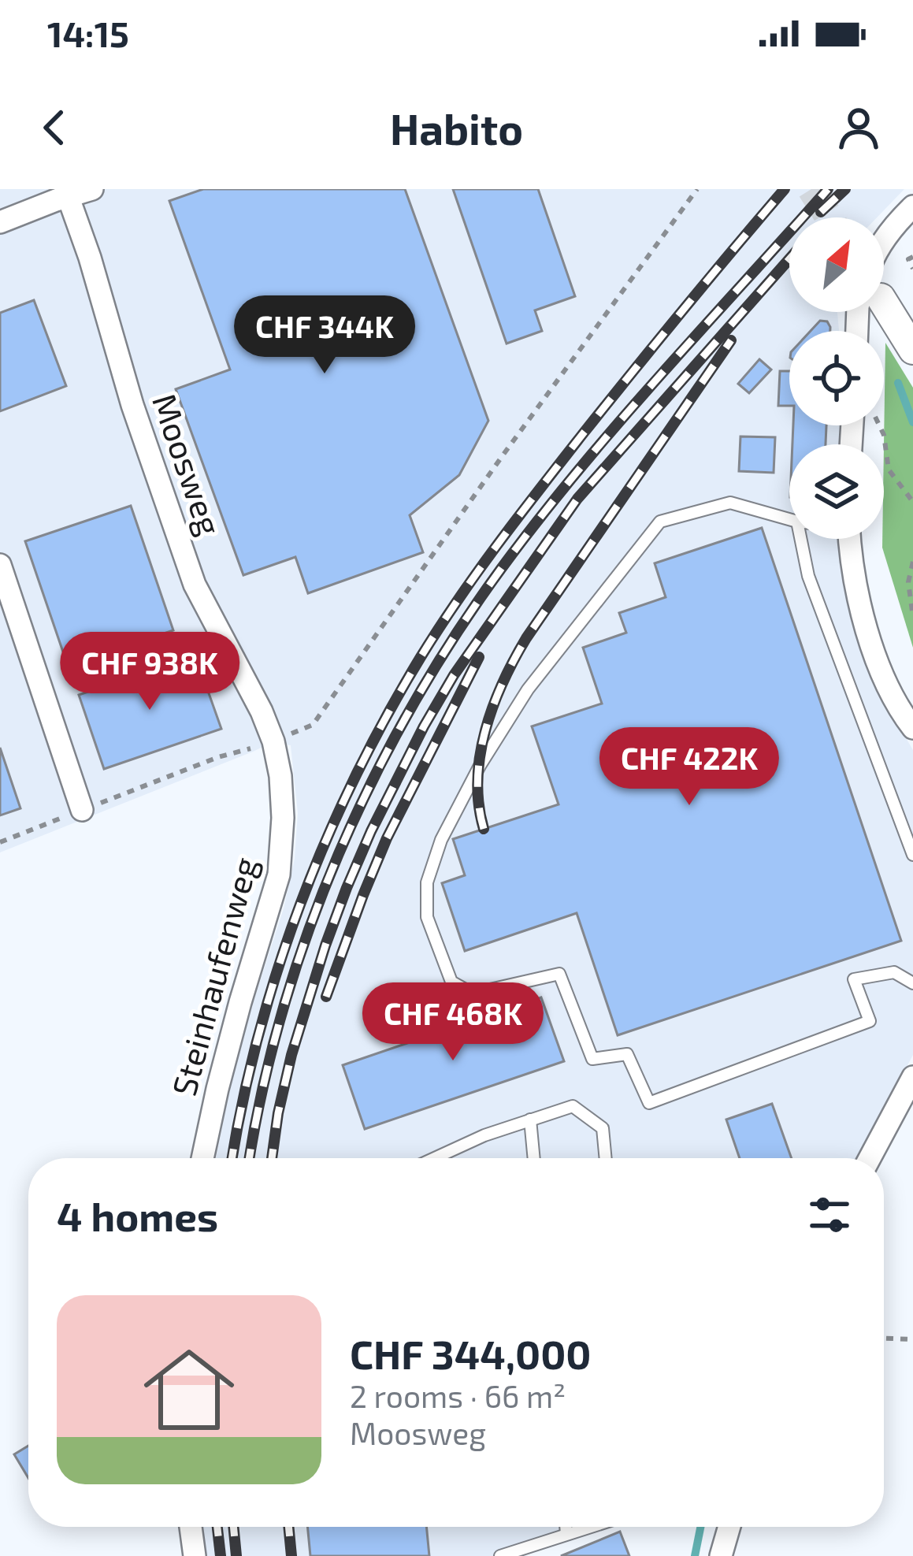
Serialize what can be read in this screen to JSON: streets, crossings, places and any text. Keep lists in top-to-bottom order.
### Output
{
  "streets": {
    "street": ["Moosweg", "Steinhaufenweg"]
  },
  "crossings": [
    ["Moosweg", "Steinhaufenweg"]
  ],
  "north": "top right",
  "page": {
    "status": "14:15",
    "header": "Habito",
    "price": [
      "CHF 344K",
      "CHF 938K",
      "CHF 422K",
      "CHF 468K"
    ],
    "heading": "4 homes",
    "list": [
      {
        "name": "CHF 344,000",
        "note": "2 rooms · 66 m² · Moosweg"
      }
    ]
  }
}
